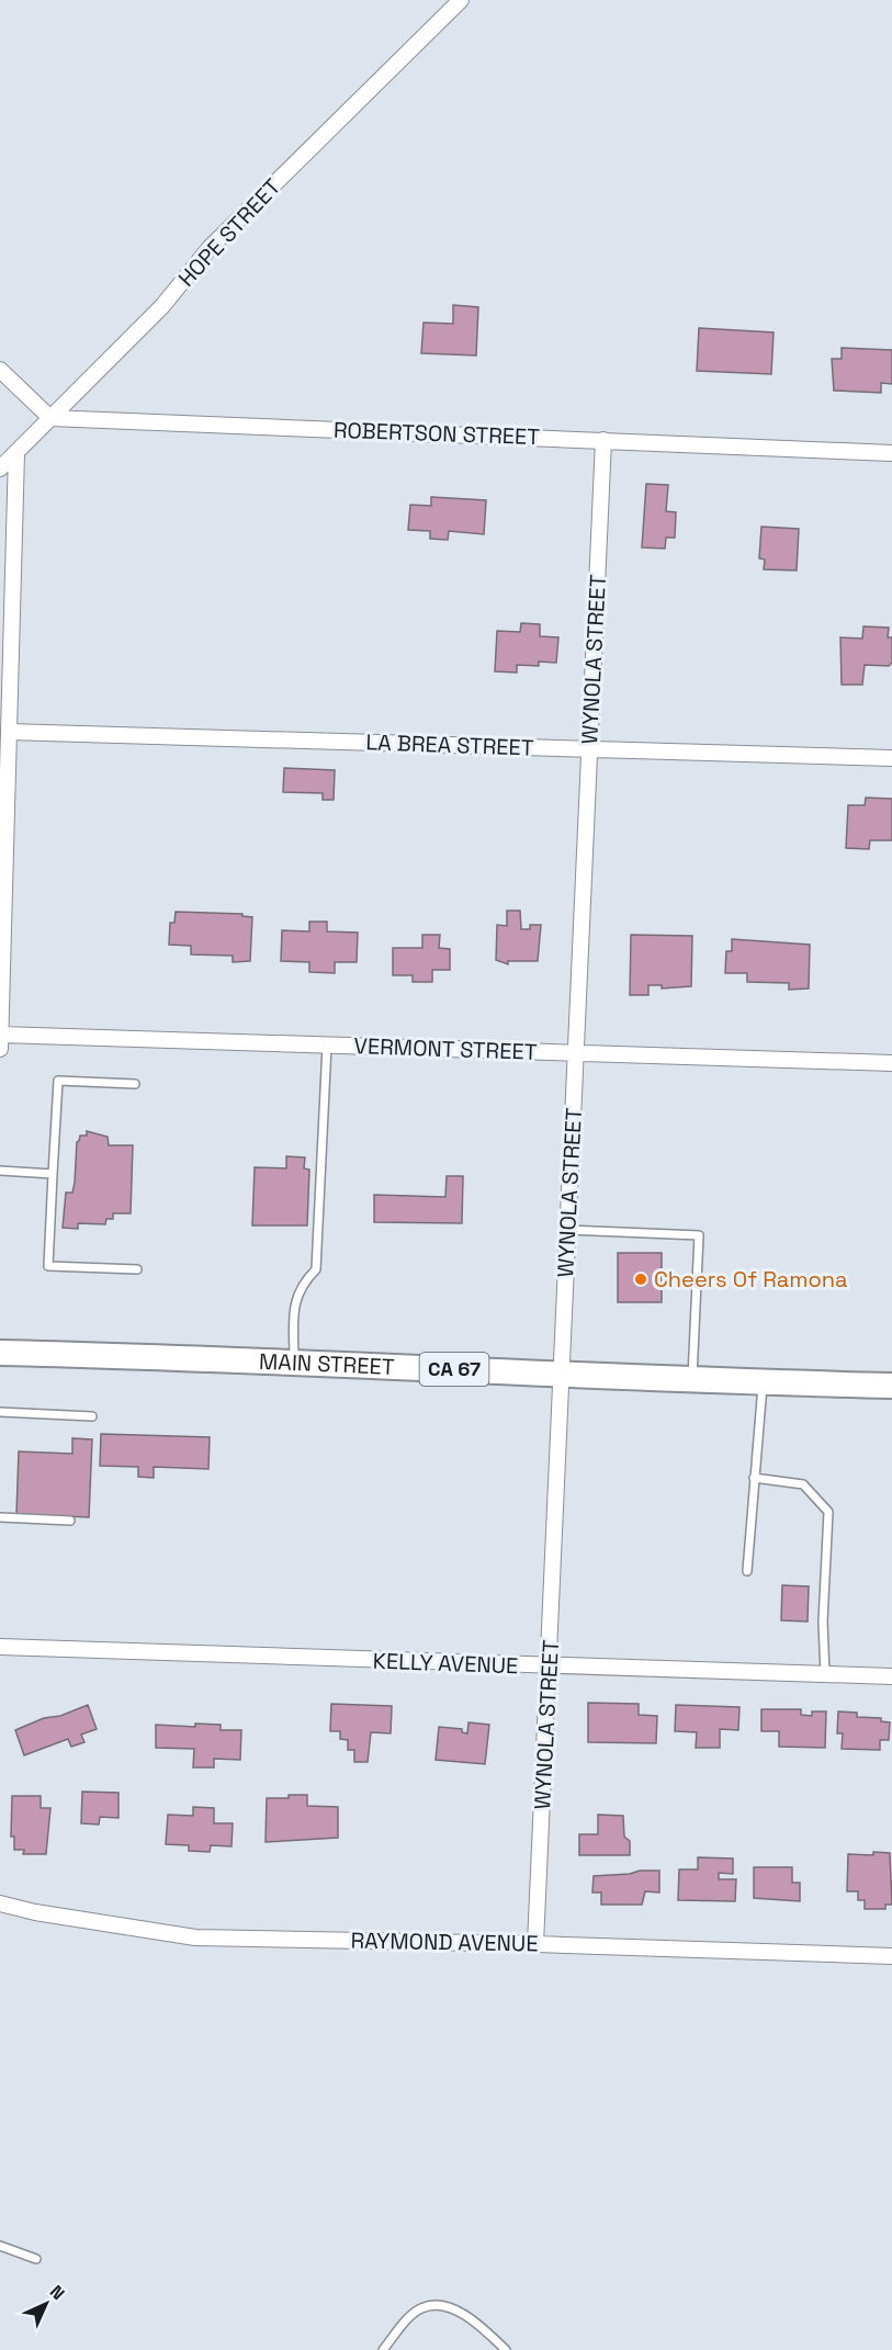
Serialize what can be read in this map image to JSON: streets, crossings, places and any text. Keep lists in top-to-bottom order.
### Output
{
  "streets": {
    "main road": ["MAIN STREET", "CA 67"],
    "street": [
      "HOPE STREET",
      "ROBERTSON STREET",
      "WYNOLA STREET",
      "LA BREA STREET",
      "VERMONT STREET",
      "KELLY AVENUE",
      "RAYMOND AVENUE"
    ]
  },
  "crossings": [
    ["HOPE STREET", "ROBERTSON STREET"],
    ["ROBERTSON STREET", "WYNOLA STREET"],
    ["WYNOLA STREET", "LA BREA STREET"],
    ["WYNOLA STREET", "VERMONT STREET"],
    ["WYNOLA STREET", "MAIN STREET"],
    ["WYNOLA STREET", "KELLY AVENUE"],
    ["WYNOLA STREET", "RAYMOND AVENUE"]
  ],
  "places": ["Cheers Of Ramona"],
  "north": "top right"
}
